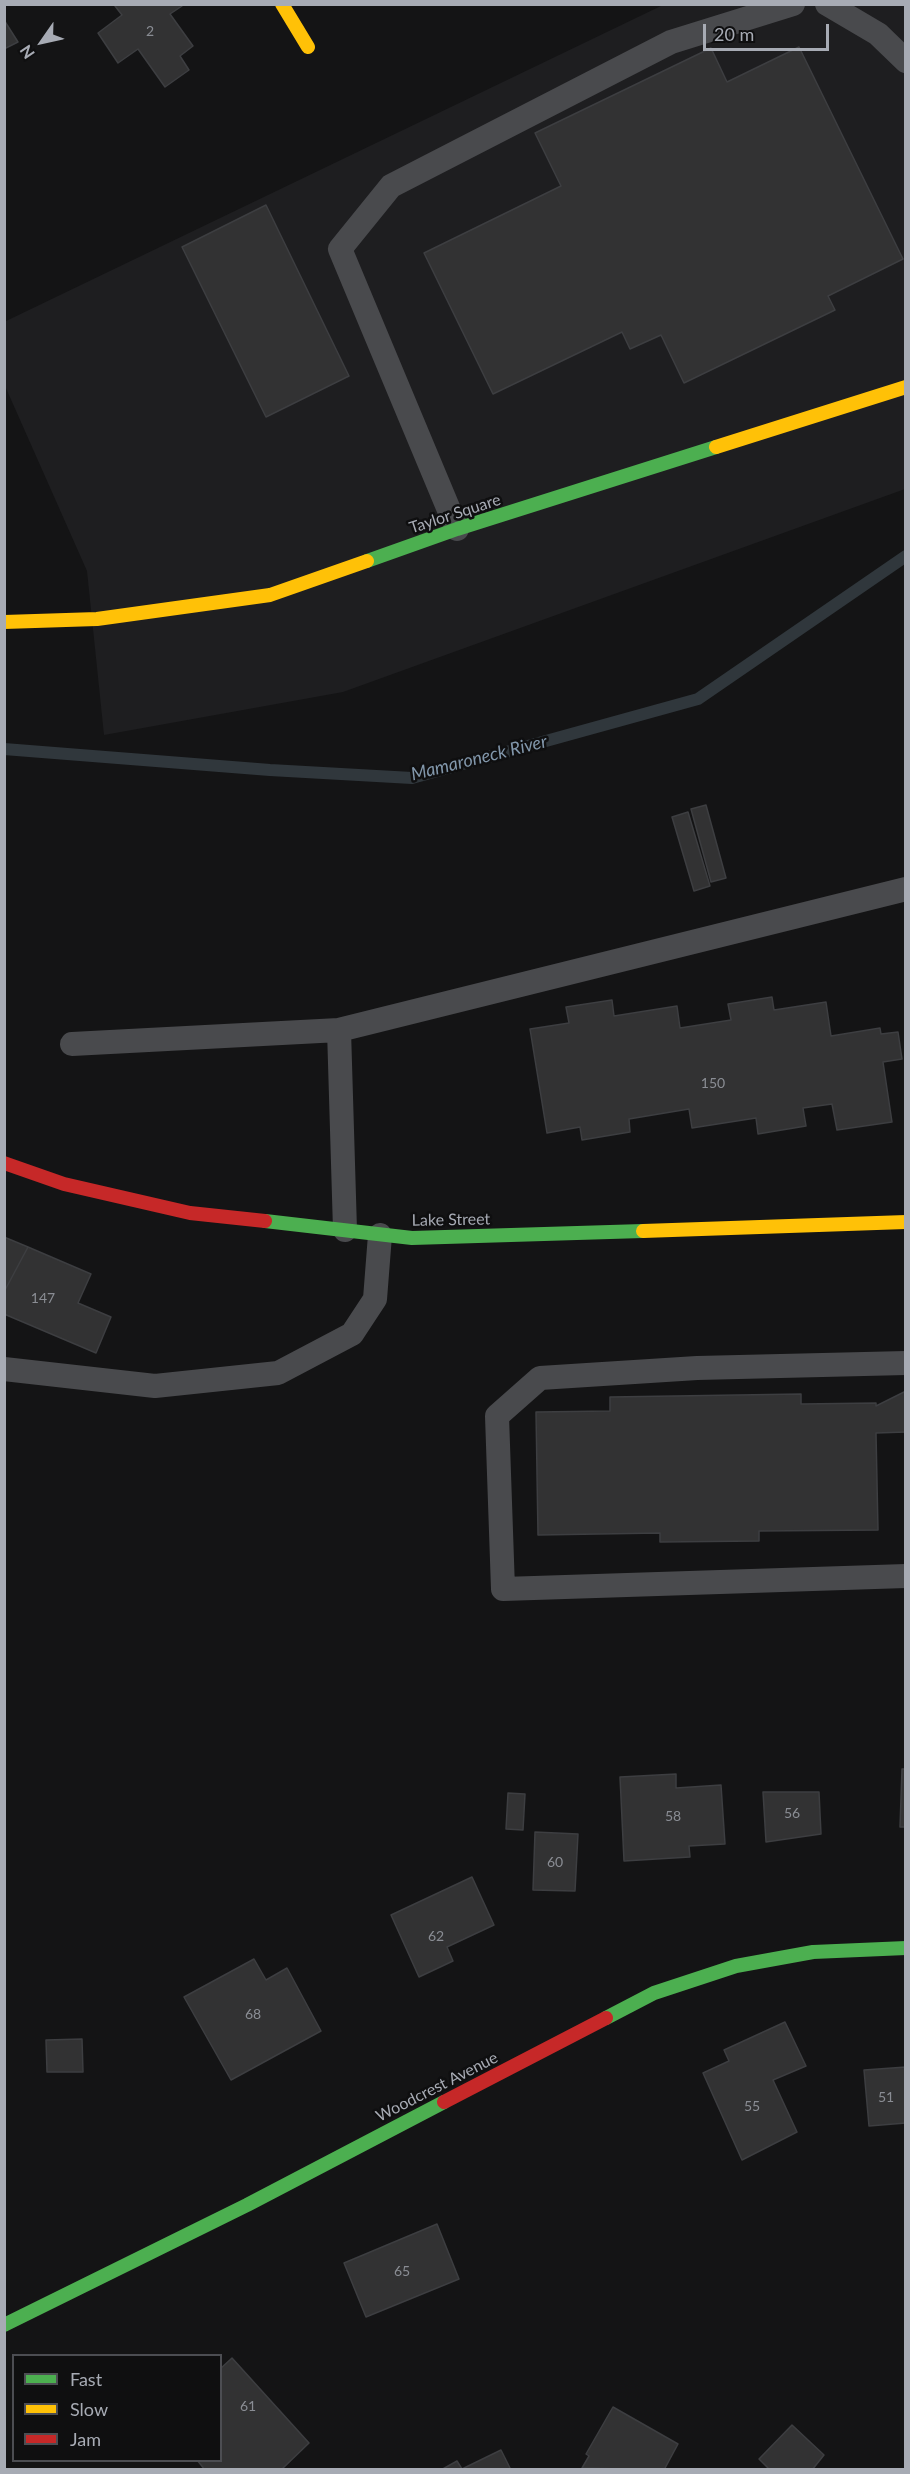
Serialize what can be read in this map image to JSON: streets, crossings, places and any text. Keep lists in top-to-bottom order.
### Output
{
  "streets": {
    "street": ["Taylor Square", "Lake Street", "Woodcrest Avenue"]
  },
  "water": ["Mamaroneck River"],
  "house_numbers": [
    "2",
    "150",
    "147",
    "56",
    "58",
    "60",
    "62",
    "68",
    "51",
    "55",
    "65",
    "61"
  ],
  "legend": ["Fast", "Slow", "Jam"],
  "scale_bar": "20 m",
  "north": "bottom left"
}
